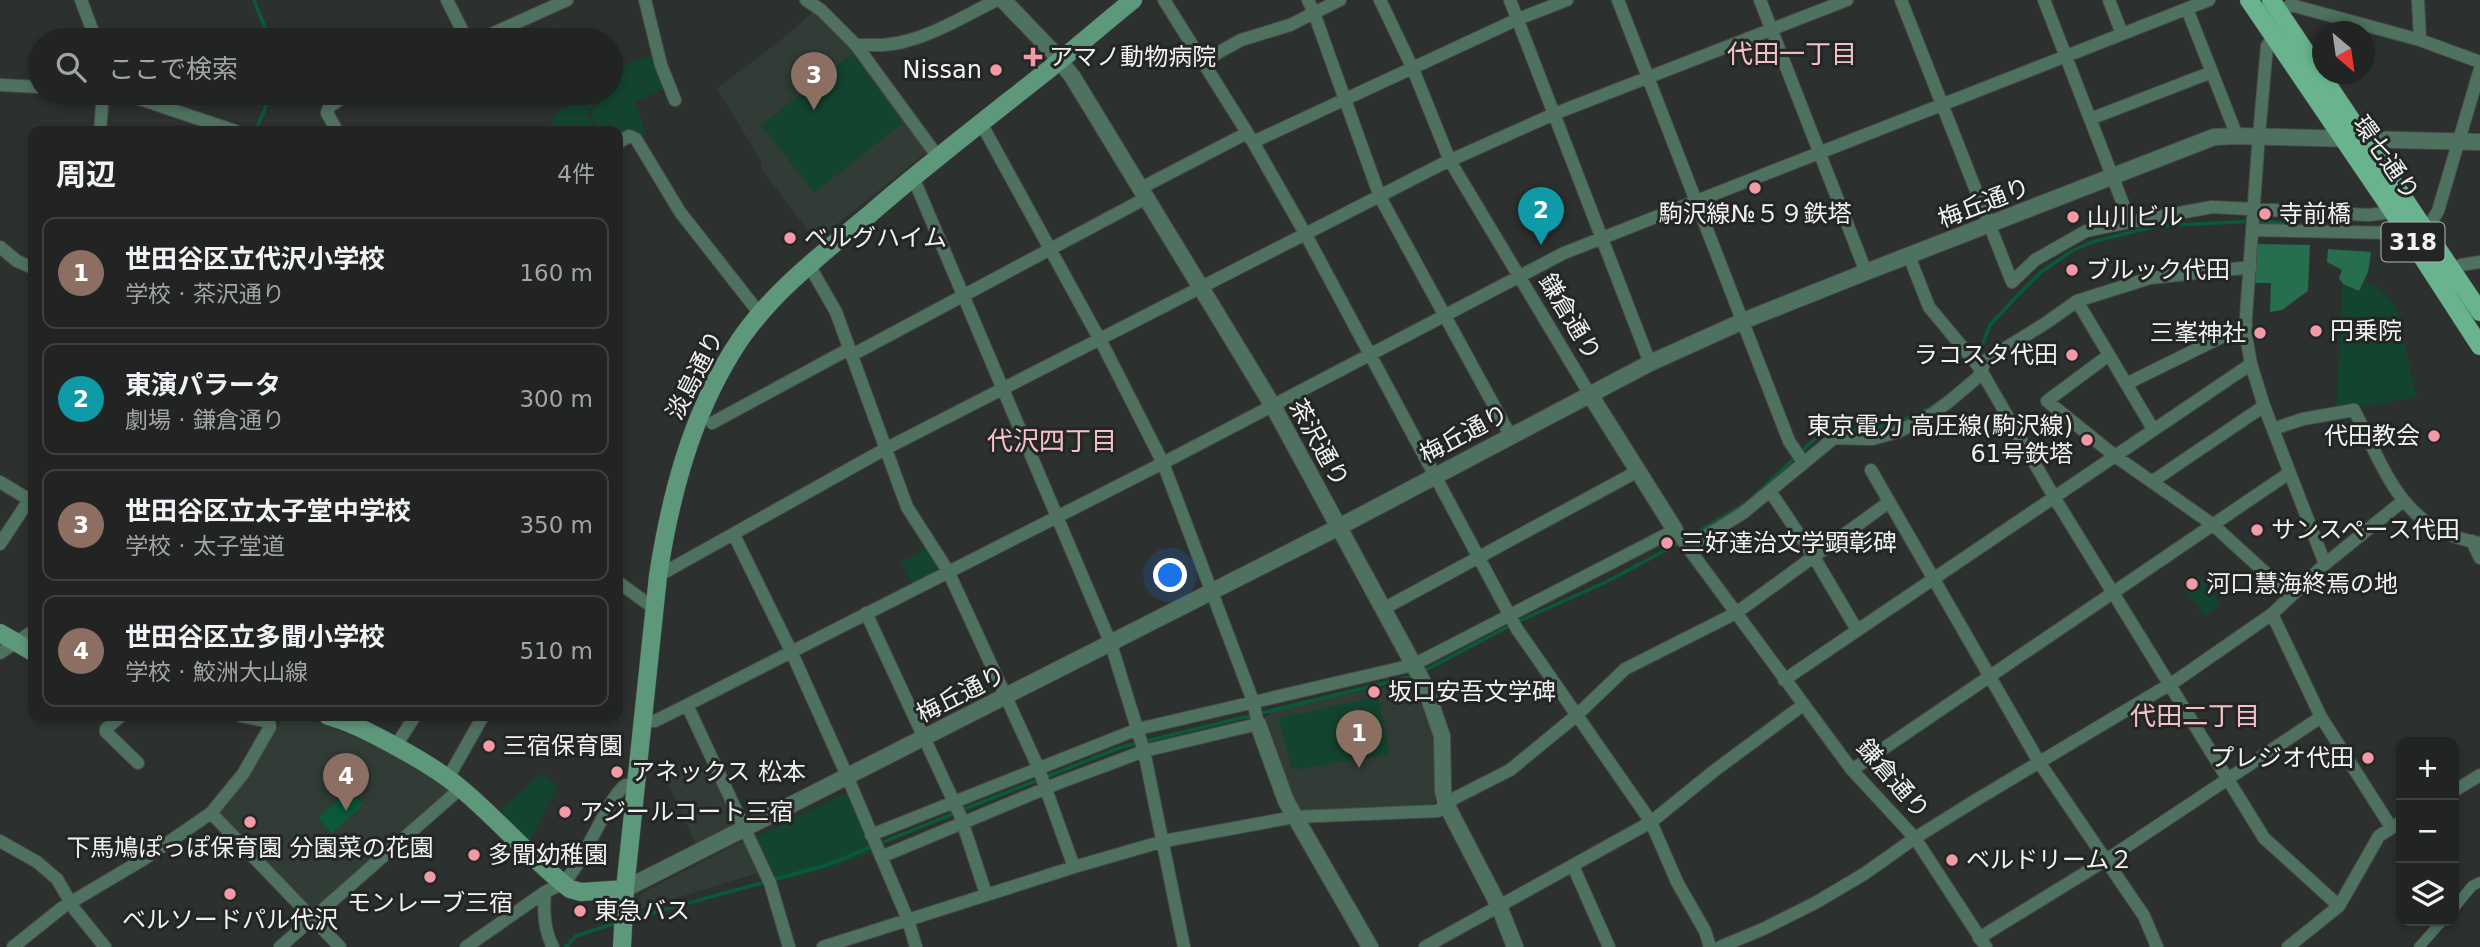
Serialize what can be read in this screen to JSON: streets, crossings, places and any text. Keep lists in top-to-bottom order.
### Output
{
  "streets": {
    "main road": ["環七通り", "318", "淡島通り"],
    "street": ["梅丘通り", "鎌倉通り", "茶沢通り"]
  },
  "crossings": [
    ["環七通り", "梅丘通り"],
    ["梅丘通り", "鎌倉通り"],
    ["梅丘通り", "淡島通り"],
    ["梅丘通り", "茶沢通り"],
    ["淡島通り", "茶沢通り"]
  ],
  "districts": ["代田一丁目", "代沢四丁目", "代田二丁目"],
  "places": {
    "health": ["アマノ動物病院"],
    "other": [
      "Nissan",
      "駒沢線№５９鉄塔",
      "寺前橋",
      "山川ビル",
      "ベルグハイム",
      "ブルック代田",
      "円乗院",
      "三峯神社",
      "ラコスタ代田",
      "代田教会",
      "東京電力 高圧線(駒沢線) 61号鉄塔",
      "サンスペース代田",
      "三好達治文学顕彰碑",
      "河口慧海終焉の地",
      "坂口安吾文学碑",
      "三宿保育園",
      "プレジオ代田",
      "アネックス 松本",
      "アジールコート三宿",
      "下馬鳩ぽっぽ保育園 分園菜の花園",
      "多聞幼稚園",
      "ベルドリーム２",
      "モンレーブ三宿",
      "ベルソードパル代沢",
      "東急バス"
    ]
  },
  "north": "bottom right",
  "page": {
    "search": "ここで検索",
    "pins": [
      "3",
      "2",
      "1",
      "4"
    ],
    "heading": ["周辺", "4件"],
    "list": [
      {
        "mark": "1",
        "name": "世田谷区立代沢小学校",
        "note": "学校 · 茶沢通り",
        "value": "160 m"
      },
      {
        "mark": "2",
        "name": "東演パラータ",
        "note": "劇場 · 鎌倉通り",
        "value": "300 m"
      },
      {
        "mark": "3",
        "name": "世田谷区立太子堂中学校",
        "note": "学校 · 太子堂道",
        "value": "350 m"
      },
      {
        "mark": "4",
        "name": "世田谷区立多聞小学校",
        "note": "学校 · 鮫洲大山線",
        "value": "510 m"
      }
    ],
    "map_buttons": ["+", "−"]
  }
}
